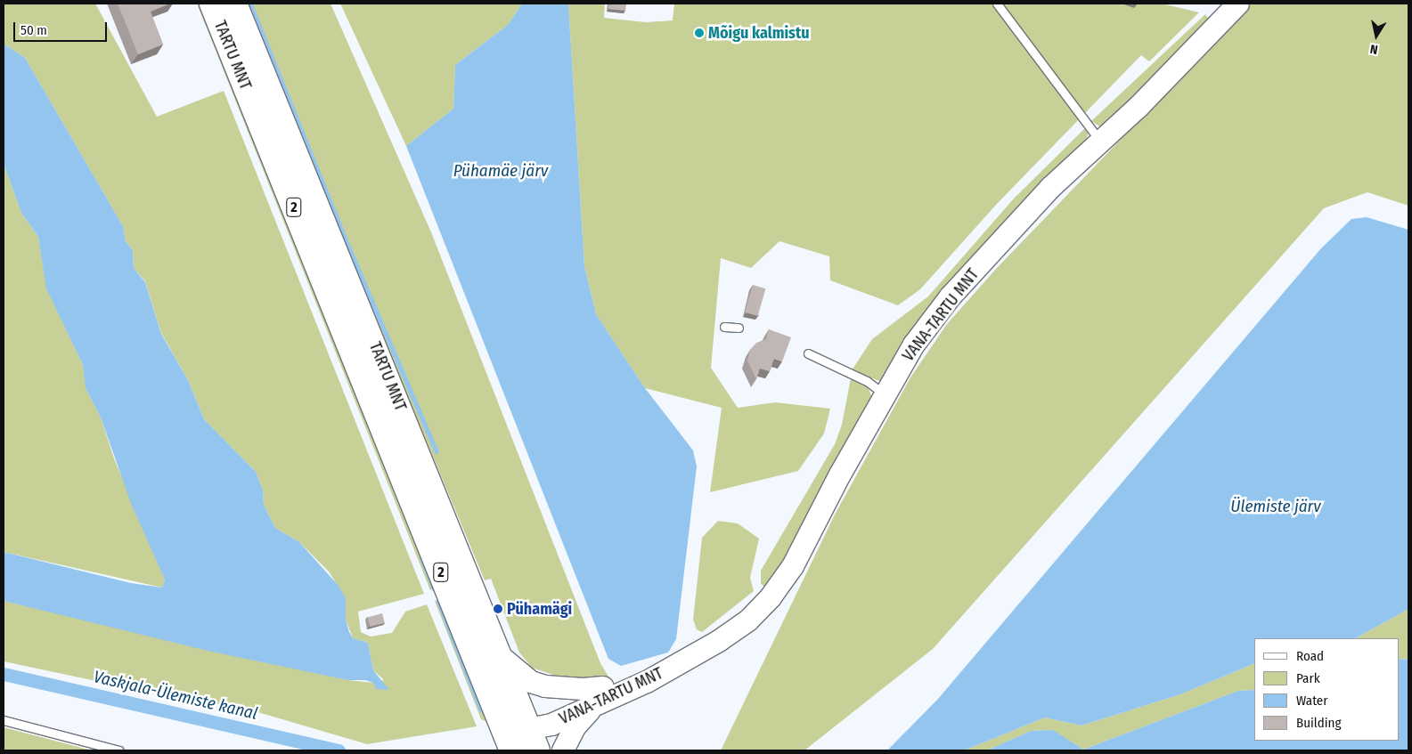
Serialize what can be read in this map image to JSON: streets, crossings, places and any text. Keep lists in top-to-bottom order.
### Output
{
  "streets": {
    "highway": ["TARTU MNT", "2"],
    "street": ["VANA-TARTU MNT"]
  },
  "crossings": [
    ["TARTU MNT", "VANA-TARTU MNT"]
  ],
  "water": ["Pühamäe järv", "Ülemiste järv", "Vaskjala-Ülemiste kanal"],
  "places": ["Mõigu kalmistu", "Pühamägi"],
  "legend": [
    "Road",
    "Park",
    "Water",
    "Building"
  ],
  "scale_bar": "50 m",
  "north": "bottom"
}
